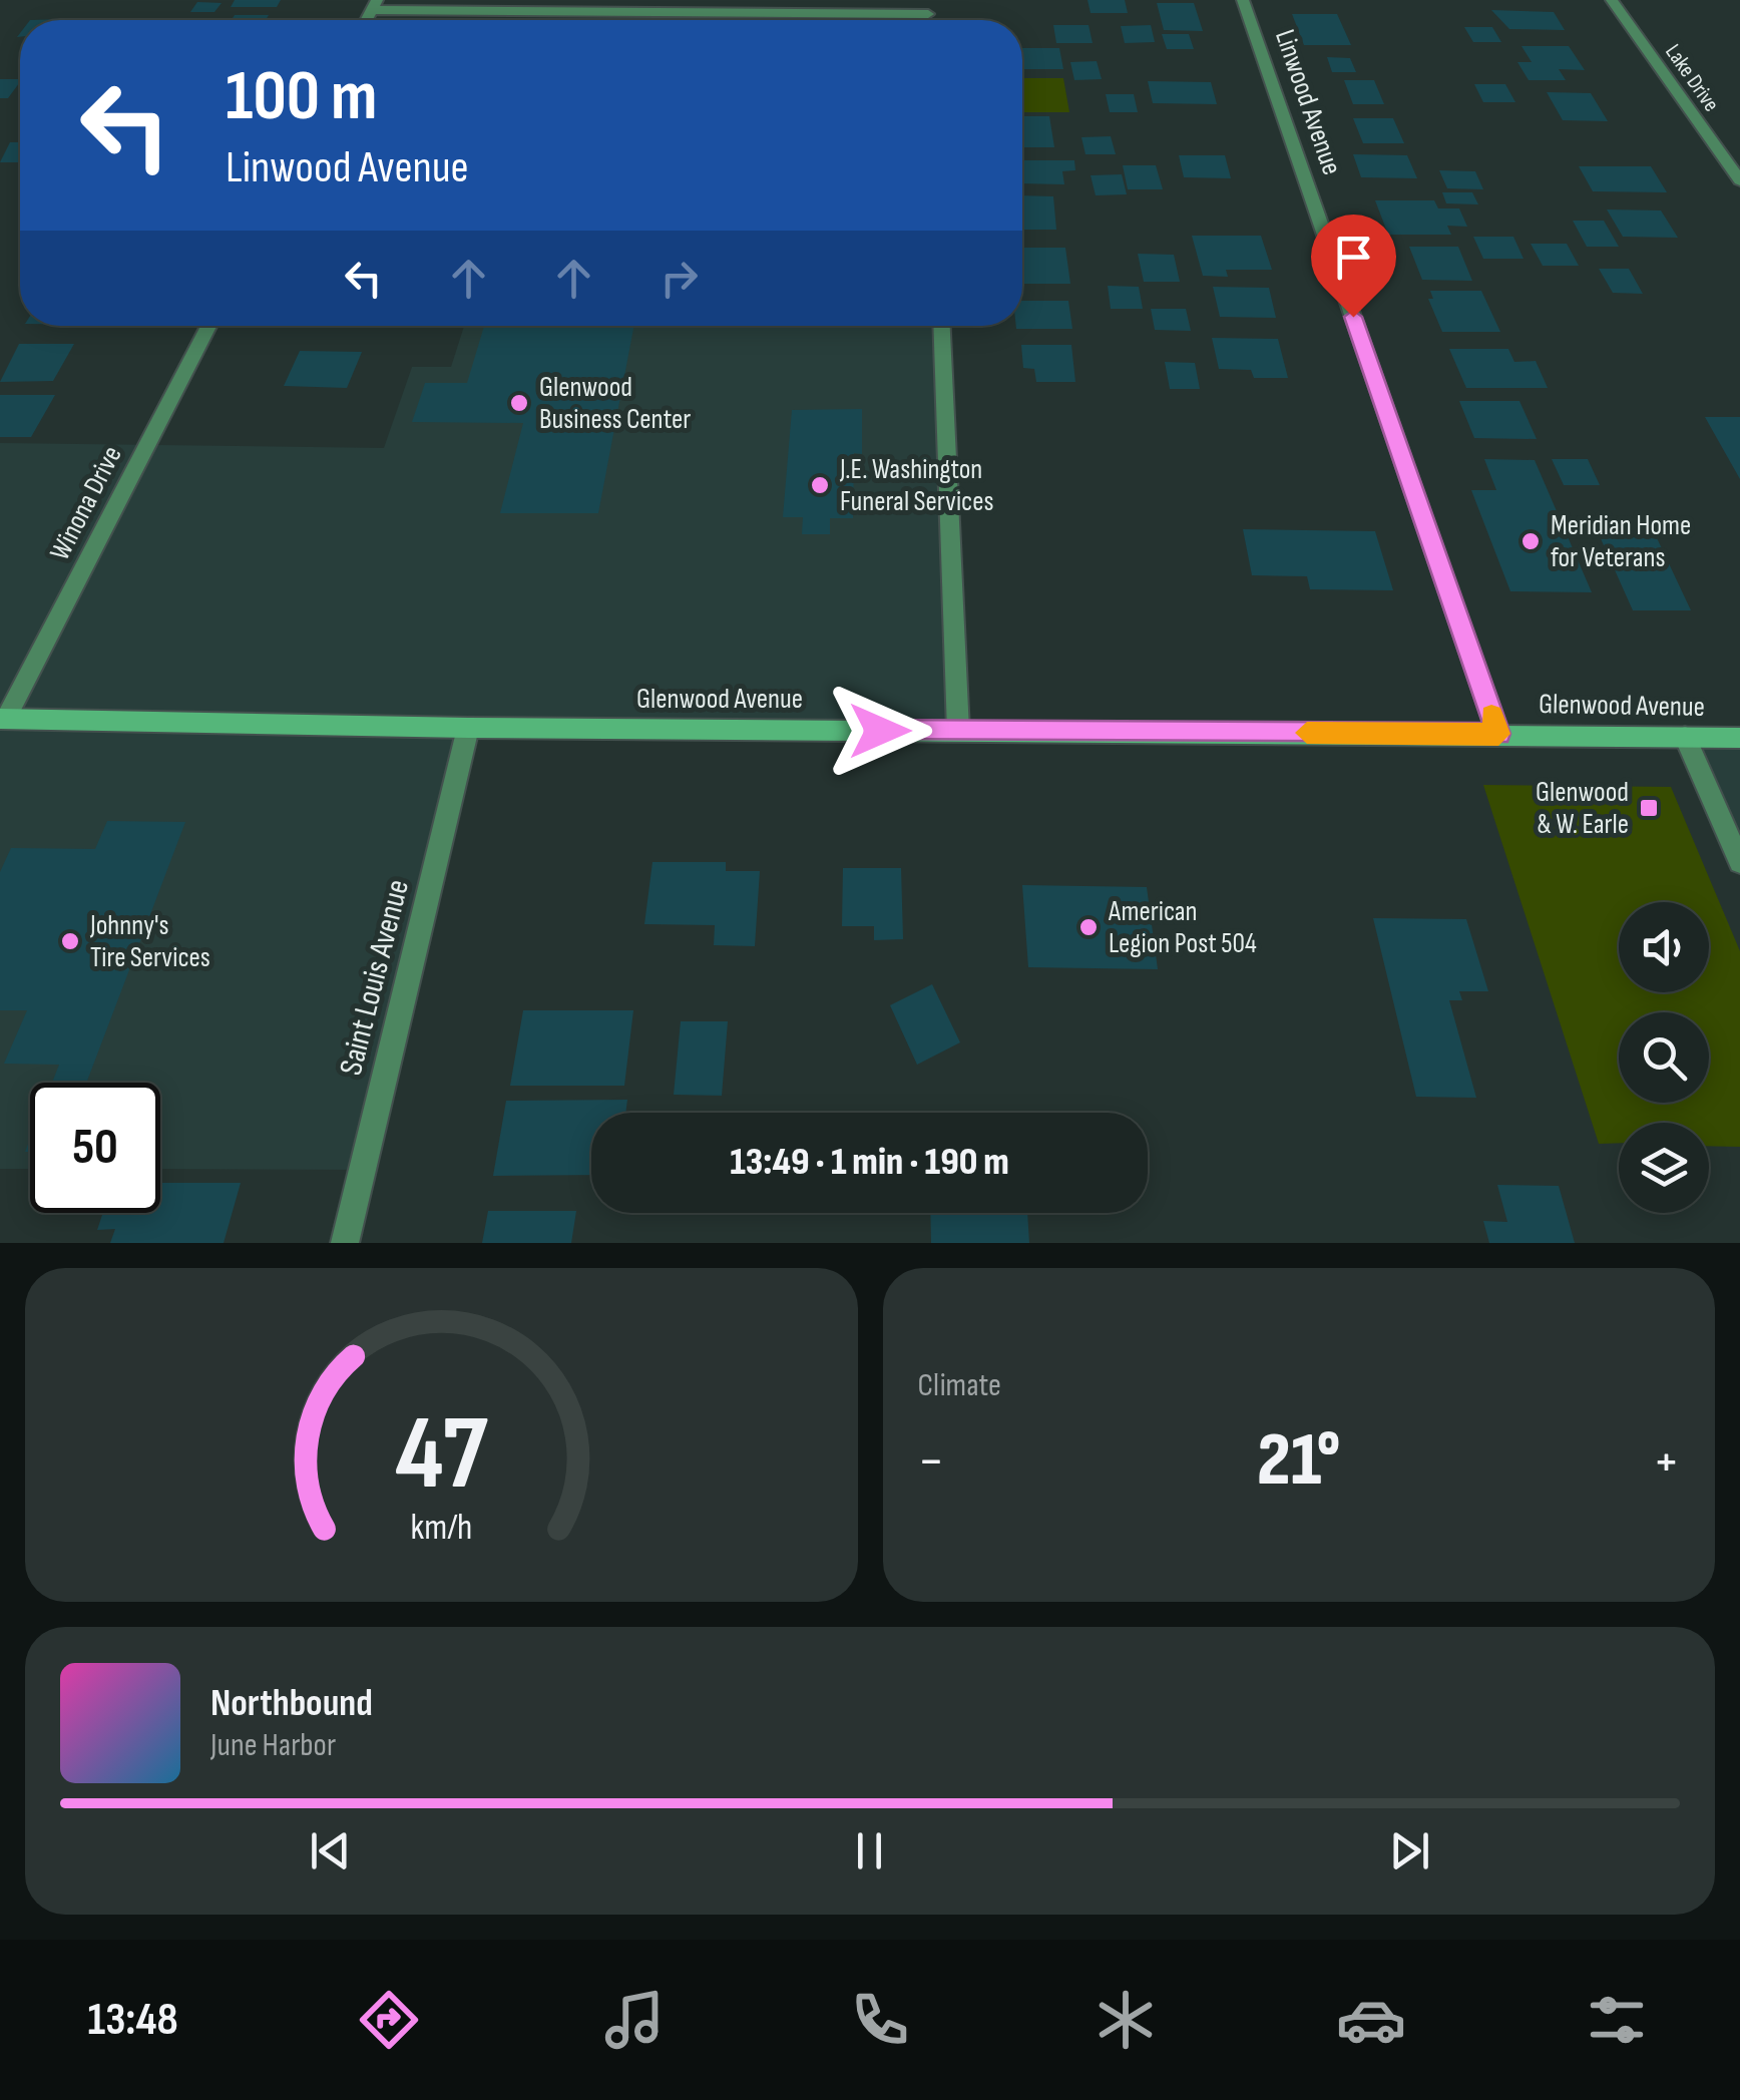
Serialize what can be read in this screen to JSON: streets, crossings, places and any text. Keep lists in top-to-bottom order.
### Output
{
  "streets": {
    "main road": ["Glenwood Avenue"],
    "street": [
      "Lake Drive",
      "Linwood Avenue",
      "Winona Drive",
      "Saint Louis Avenue"
    ]
  },
  "crossings": [
    ["Linwood Avenue", "Glenwood Avenue"],
    ["Winona Drive", "Glenwood Avenue"],
    ["Glenwood Avenue", "Saint Louis Avenue"]
  ],
  "places": {
    "other": [
      "Glenwood Business Center",
      "J.E. Washington Funeral Services",
      "Meridian Home for Veterans",
      "American Legion Post 504",
      "Johnny's Tire Services"
    ],
    "transit": ["Glenwood & W. Earle"]
  },
  "page": {
    "turn": ["100 m", "Linwood Avenue"],
    "limit": "50",
    "trip": "13:49 · 1 min · 190 m",
    "tile": "Climate",
    "heat": ["−", "21°", "+"],
    "song": ["Northbound", "June Harbor"],
    "tabs": "13:48",
    "gauge": ["47", "km/h"]
  }
}
